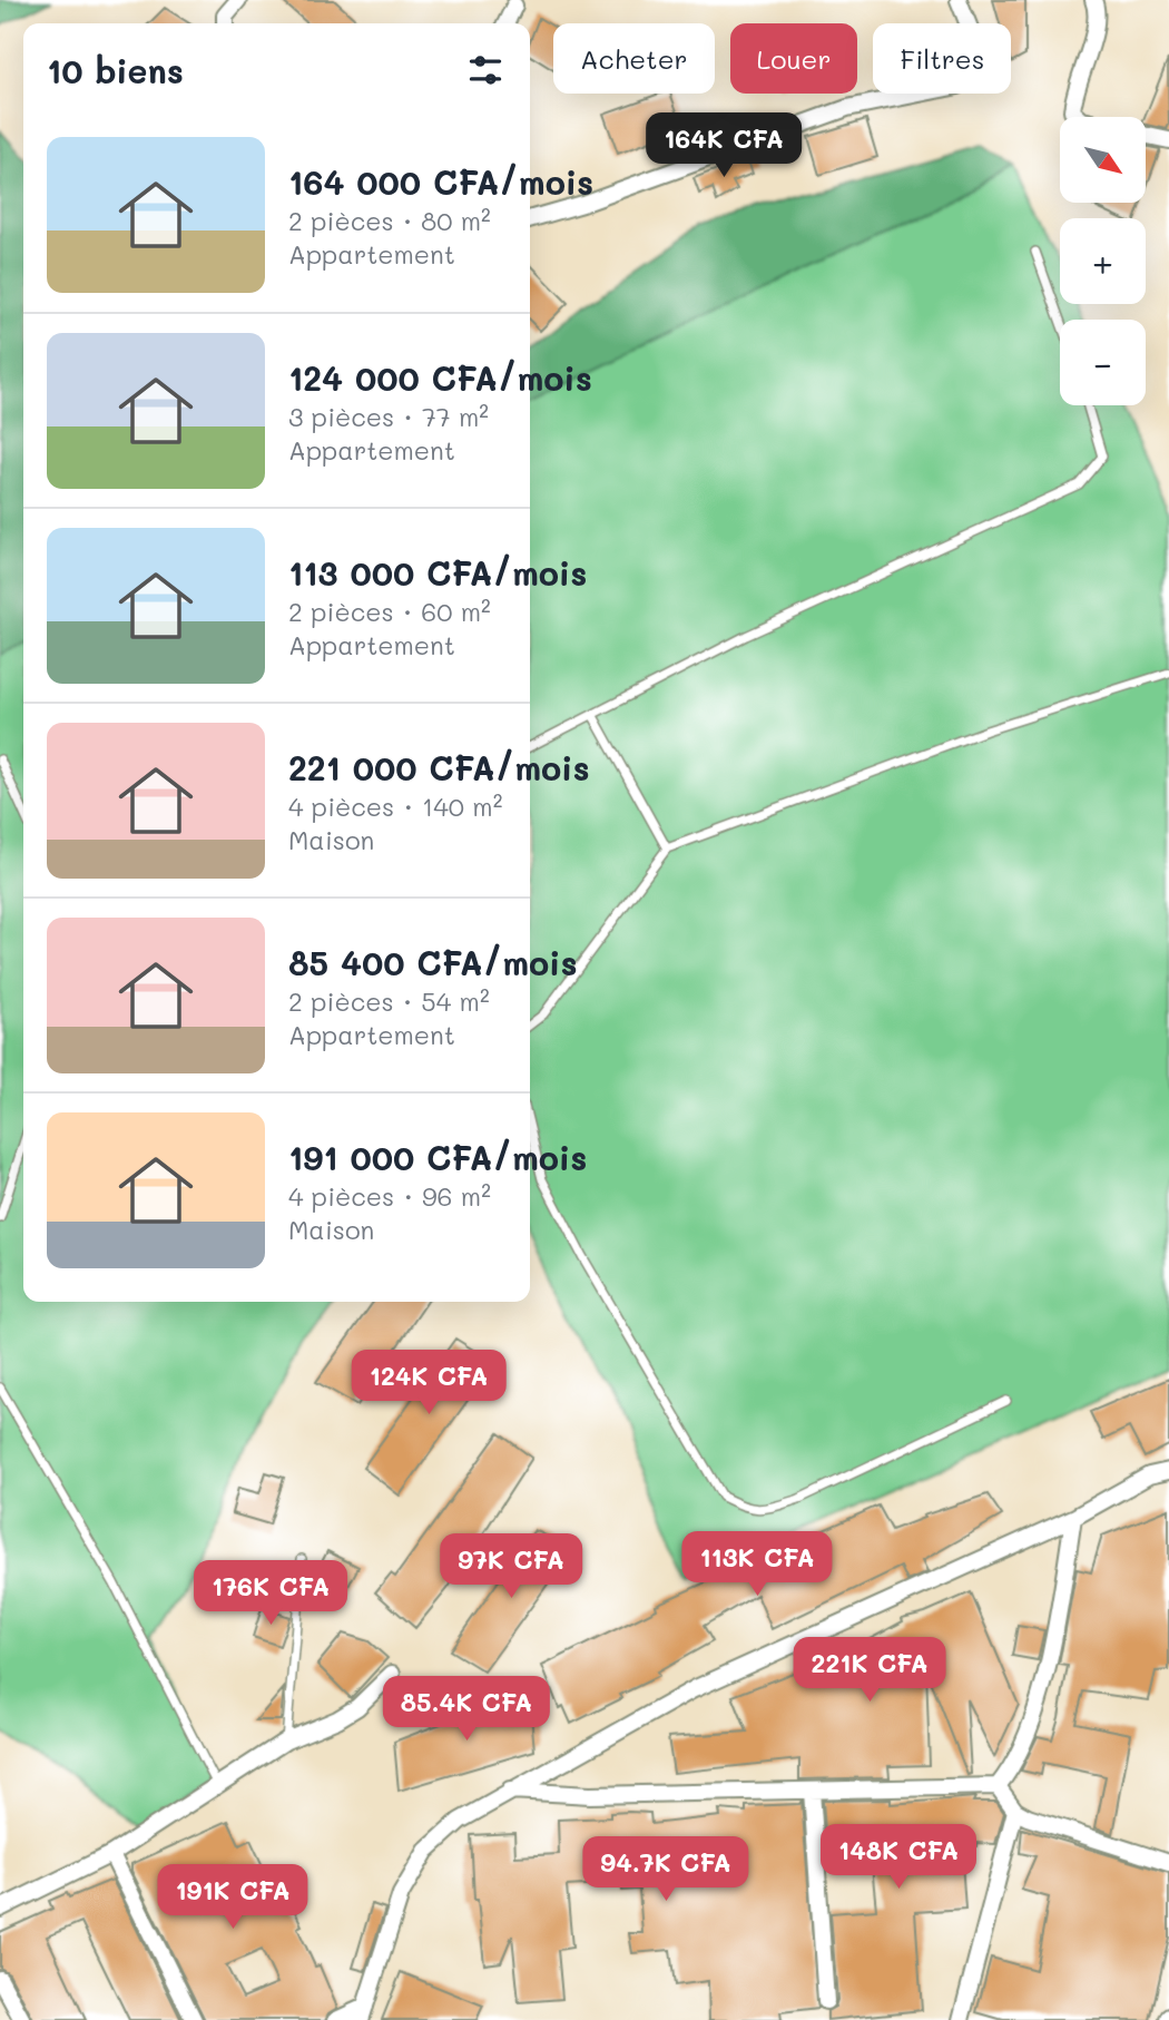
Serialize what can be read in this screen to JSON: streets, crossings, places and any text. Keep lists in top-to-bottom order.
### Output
{
  "north": "bottom right",
  "page": {
    "chip": ["Acheter", "Louer", "Filtres"],
    "heading": "10 biens",
    "price": [
      "164K CFA",
      "124K CFA",
      "113K CFA",
      "97K CFA",
      "176K CFA",
      "221K CFA",
      "85.4K CFA",
      "148K CFA",
      "94.7K CFA",
      "191K CFA"
    ],
    "map_buttons": ["+", "−"],
    "list": [
      {
        "name": "164 000 CFA/mois",
        "note": "2 pièces · 80 m² · Appartement"
      },
      {
        "name": "124 000 CFA/mois",
        "note": "3 pièces · 77 m² · Appartement"
      },
      {
        "name": "113 000 CFA/mois",
        "note": "2 pièces · 60 m² · Appartement"
      },
      {
        "name": "221 000 CFA/mois",
        "note": "4 pièces · 140 m² · Maison"
      },
      {
        "name": "85 400 CFA/mois",
        "note": "2 pièces · 54 m² · Appartement"
      },
      {
        "name": "191 000 CFA/mois",
        "note": "4 pièces · 96 m² · Maison"
      }
    ]
  }
}
